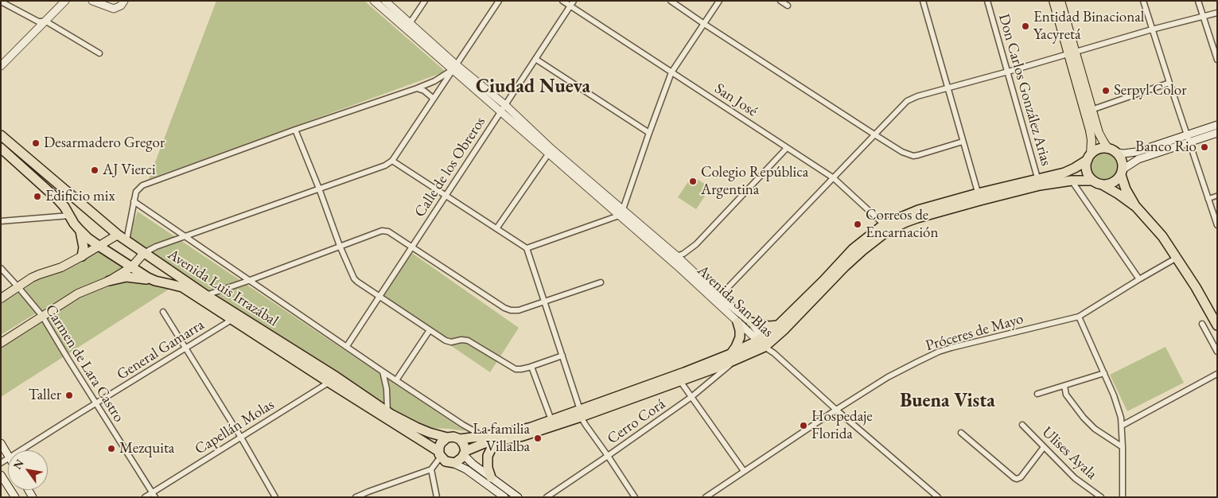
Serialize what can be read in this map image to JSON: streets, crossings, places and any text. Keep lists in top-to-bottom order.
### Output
{
  "streets": {
    "highway": ["Avenida Luis Irrazábal"],
    "street": [
      "Don Carlos González Arias",
      "San José",
      "Calle de los Obreros",
      "Avenida San Blas",
      "Próceres de Mayo",
      "General Gamarra",
      "Carmen de Lara Castro",
      "Cerro Corá",
      "Capellán Molas",
      "Ulises Ayala"
    ]
  },
  "crossings": [
    ["San José", "Calle de los Obreros"],
    ["Calle de los Obreros", "Avenida San Blas"],
    ["Avenida Luis Irrazábal", "General Gamarra"],
    ["Avenida Luis Irrazábal", "Capellán Molas"],
    ["Avenida San Blas", "Próceres de Mayo"],
    ["General Gamarra", "Carmen de Lara Castro"],
    ["Carmen de Lara Castro", "Capellán Molas"]
  ],
  "districts": ["Ciudad Nueva", "Buena Vista"],
  "places": [
    "Entidad Binacional Yacyretá",
    "Serpyl Color",
    "Desarmadero Gregor",
    "Banco Rio",
    "AJ Vierci",
    "Colegio República Argentina",
    "Edificio mix",
    "Correos de Encarnación",
    "Taller",
    "Hospedaje Florida",
    "La familia Villalba",
    "Mezquita"
  ],
  "north": "top left"
}
